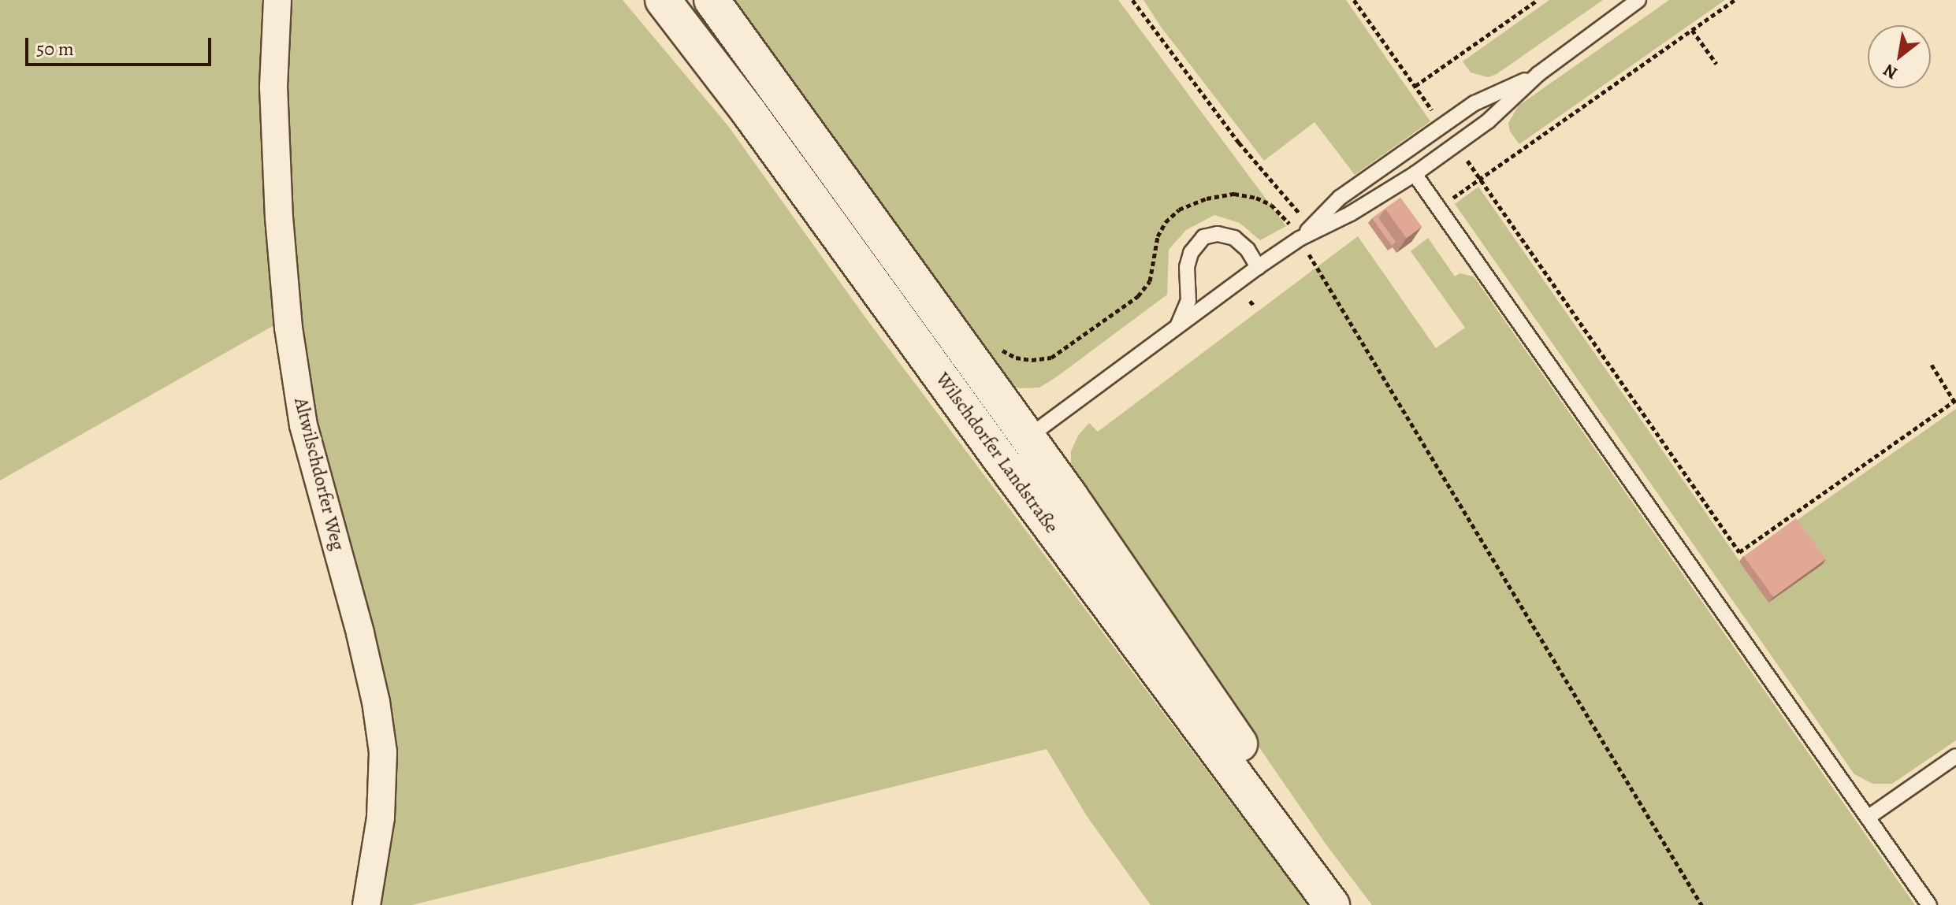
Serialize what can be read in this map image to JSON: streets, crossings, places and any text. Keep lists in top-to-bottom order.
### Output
{
  "streets": {
    "main road": ["Wilschdorfer Landstraße"],
    "street": ["Altwilschdorfer Weg"]
  },
  "scale_bar": "50 m",
  "north": "bottom left"
}
